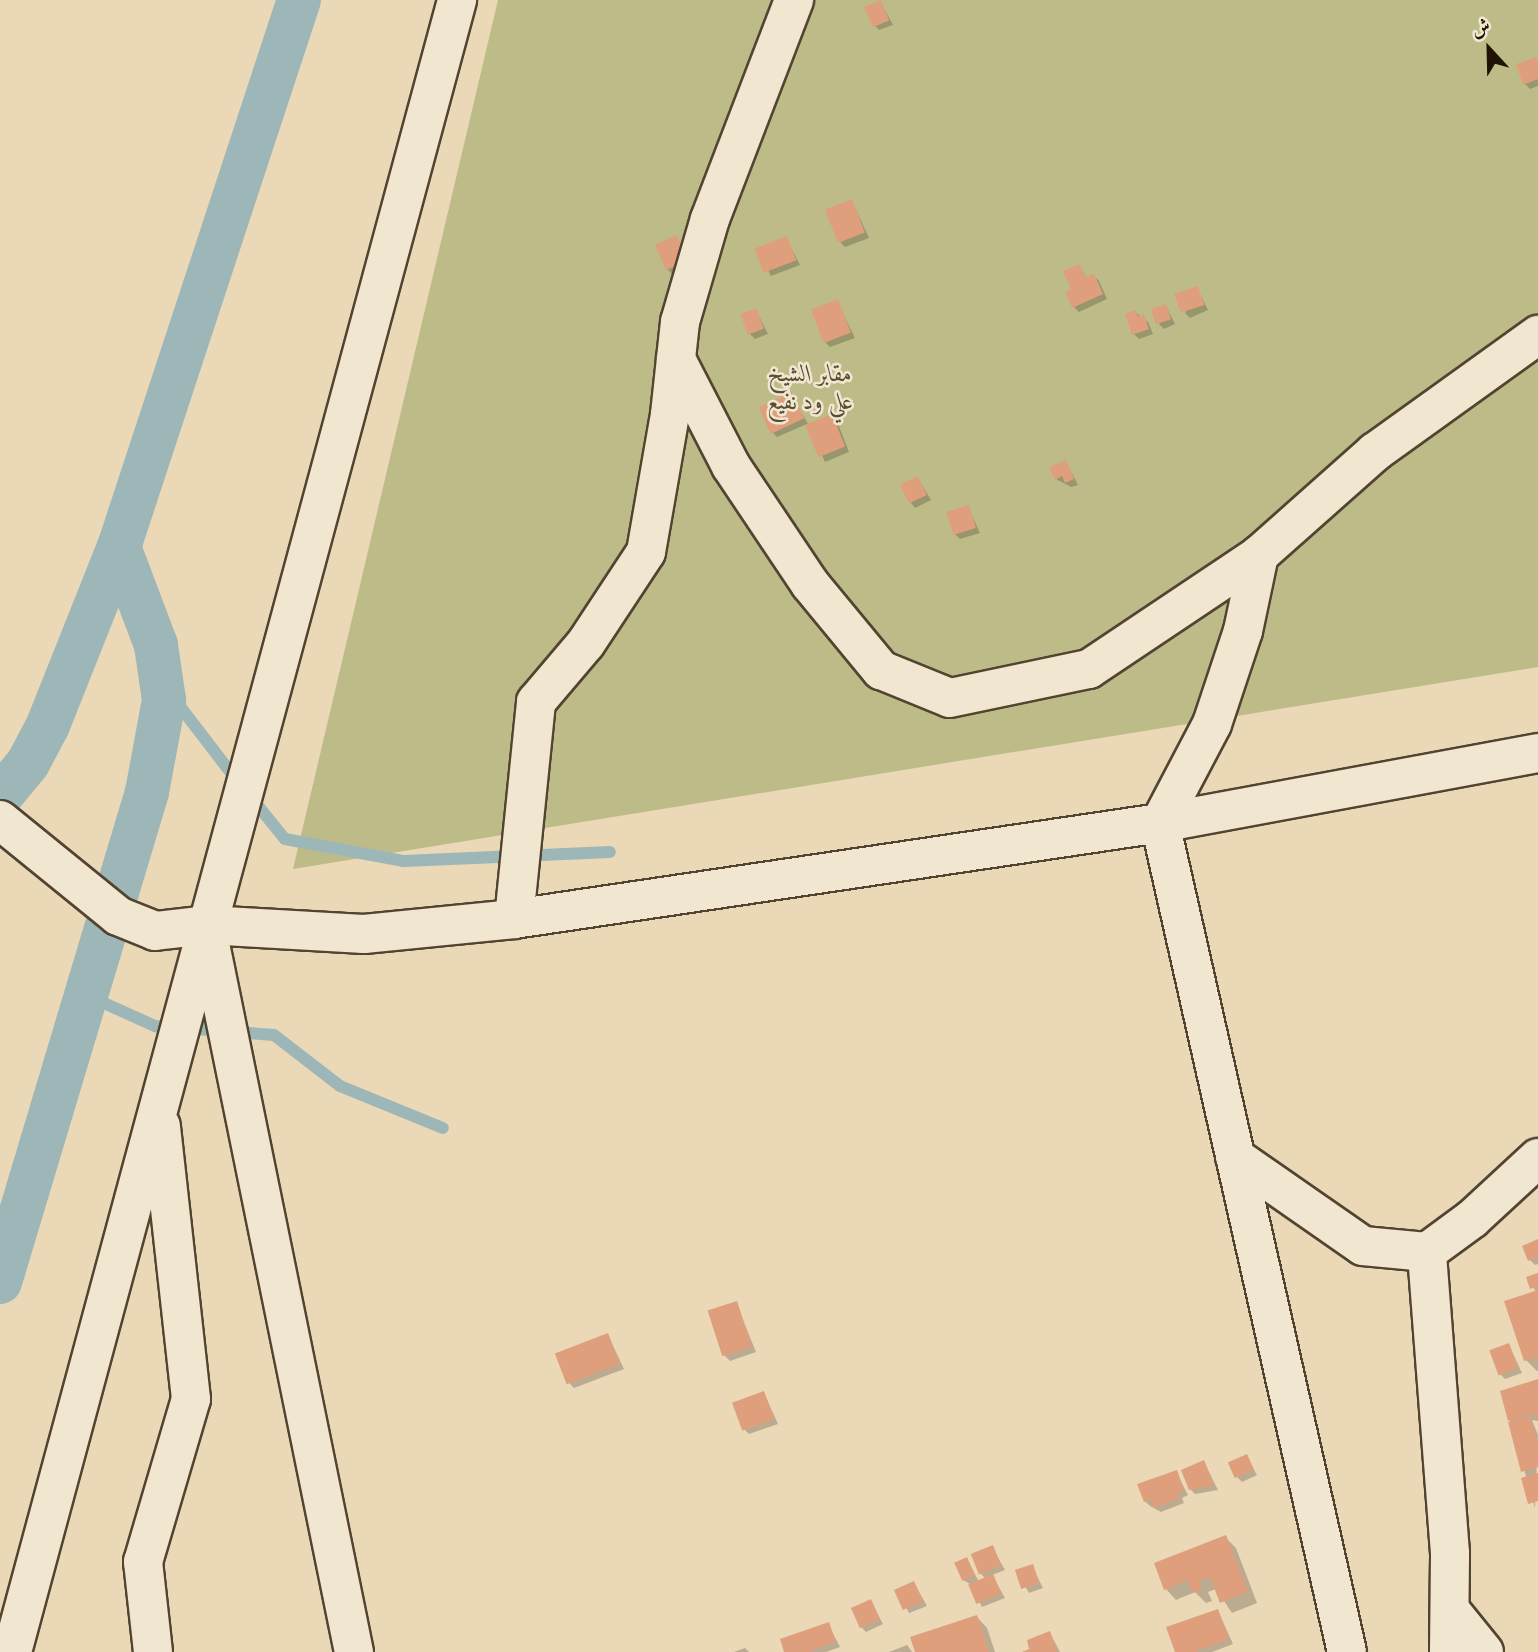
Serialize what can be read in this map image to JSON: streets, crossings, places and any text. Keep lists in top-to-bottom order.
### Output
{
  "parks": ["مقابر الشيخ علي ود نفيع"],
  "north": "top"
}
